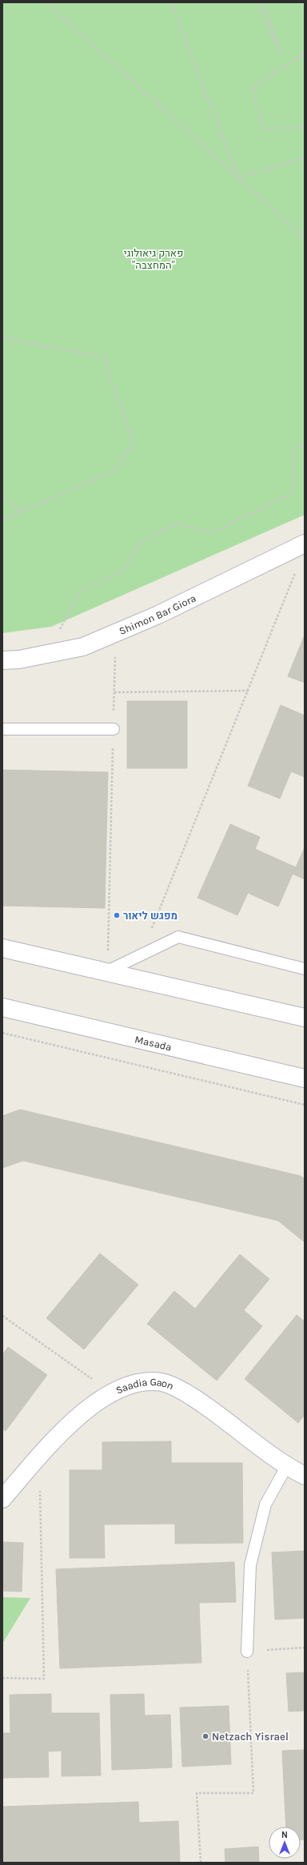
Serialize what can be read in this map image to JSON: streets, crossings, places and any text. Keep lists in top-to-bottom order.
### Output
{
  "streets": {
    "street": ["Shimon Bar Giora", "Masada", "Saadia Gaon"]
  },
  "parks": ["פארק גיאולוגי \"המחצבה\""],
  "places": ["מפגש ליאור", "Netzach Yisrael"],
  "north": "top"
}
